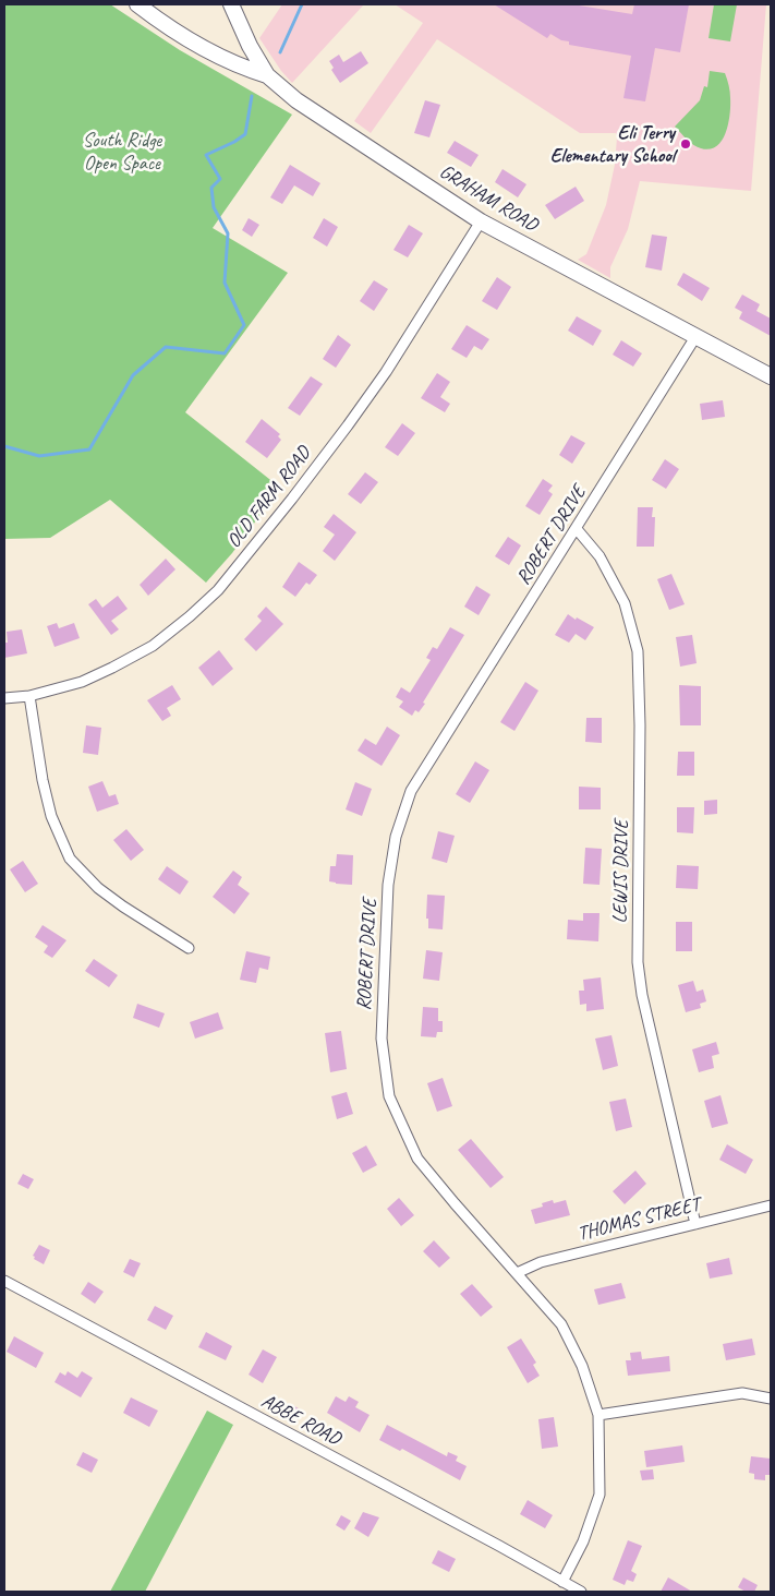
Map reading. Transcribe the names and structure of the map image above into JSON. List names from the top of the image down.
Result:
{
  "streets": {
    "street": [
      "GRAHAM ROAD",
      "OLD FARM ROAD",
      "ROBERT DRIVE",
      "LEWIS DRIVE",
      "THOMAS STREET",
      "ABBE ROAD"
    ]
  },
  "crossings": [
    ["GRAHAM ROAD", "OLD FARM ROAD"],
    ["GRAHAM ROAD", "ROBERT DRIVE"],
    ["ROBERT DRIVE", "LEWIS DRIVE"],
    ["ROBERT DRIVE", "THOMAS STREET"],
    ["ROBERT DRIVE", "ABBE ROAD"],
    ["LEWIS DRIVE", "THOMAS STREET"]
  ],
  "parks": ["South Ridge Open Space"],
  "places": ["Eli Terry Elementary School"]
}
